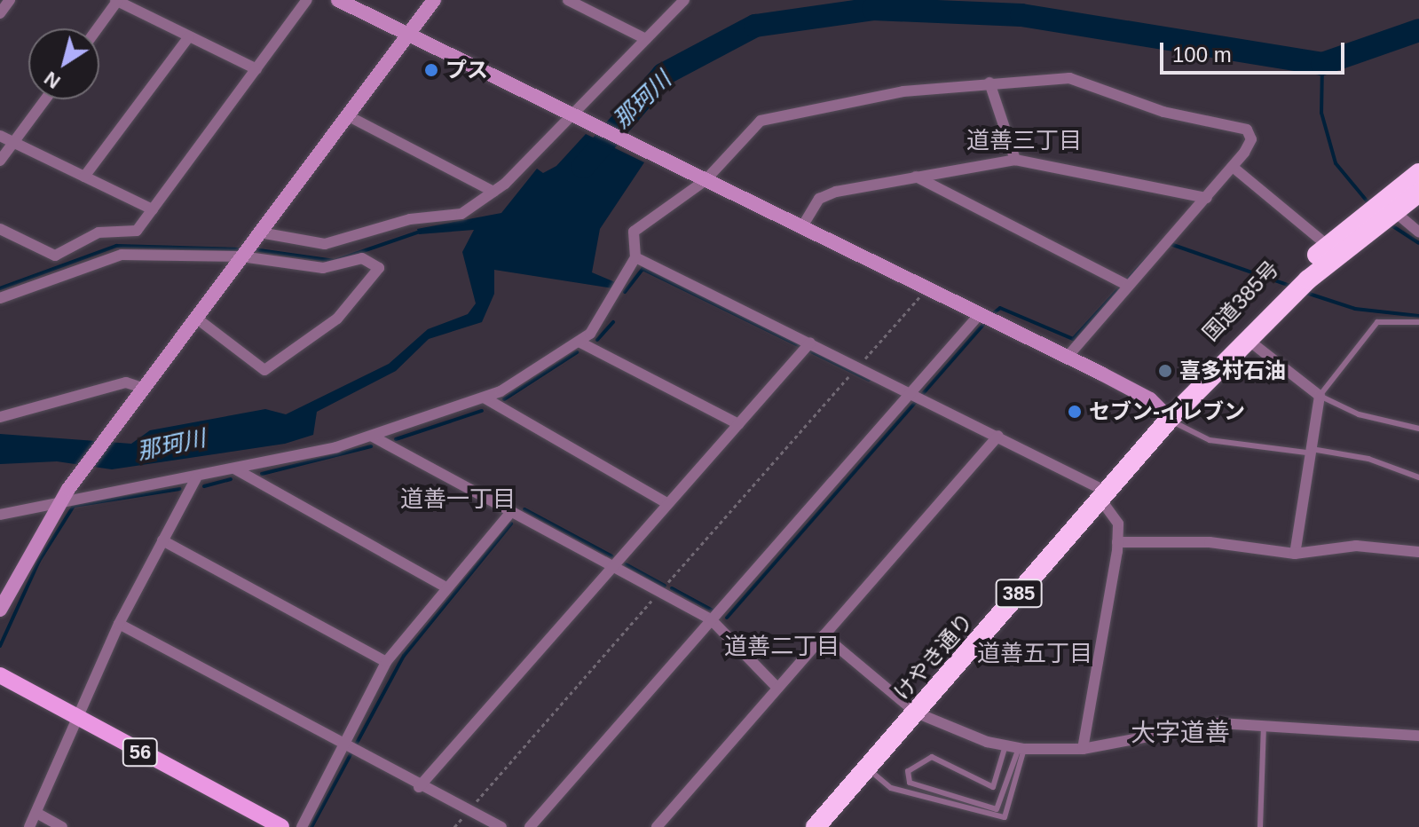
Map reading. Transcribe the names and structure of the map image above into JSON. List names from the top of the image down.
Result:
{
  "streets": {
    "highway": ["国道385号", "385", "けやき通り"],
    "main road": ["56"]
  },
  "crossings": [
    ["国道385号", "けやき通り"]
  ],
  "districts": [
    "道善三丁目",
    "道善一丁目",
    "道善二丁目",
    "道善五丁目",
    "大字道善"
  ],
  "water": ["那珂川"],
  "places": ["プス", "喜多村石油", "セブン-イレブン"],
  "scale_bar": "100 m",
  "north": "bottom left"
}
